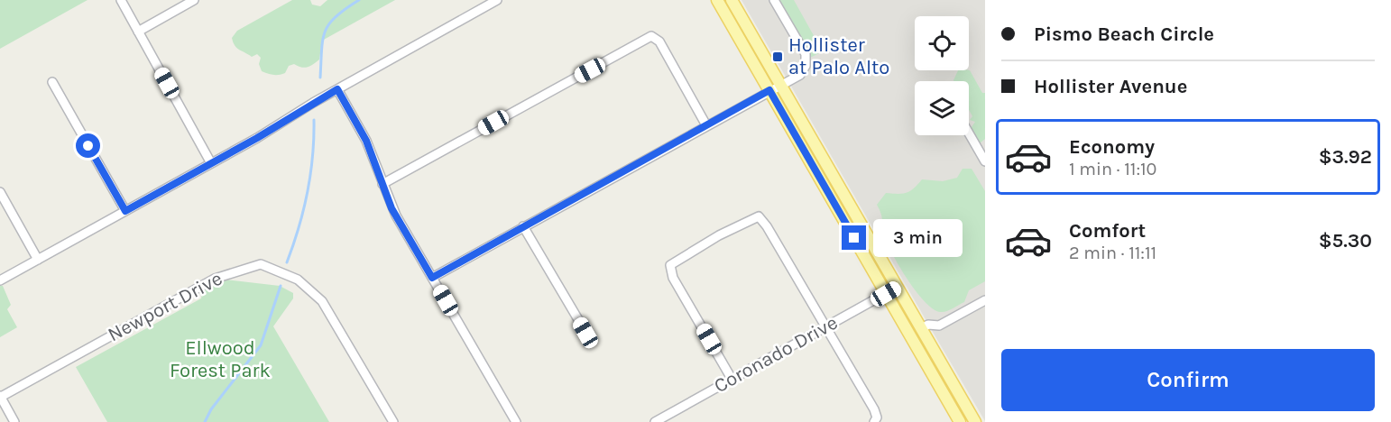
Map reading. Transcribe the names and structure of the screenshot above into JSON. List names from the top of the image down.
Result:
{
  "streets": {
    "street": ["Newport Drive", "Coronado Drive"]
  },
  "parks": ["Ellwood Forest Park"],
  "places": {
    "transit": ["Hollister at Palo Alto"]
  },
  "page": {
    "banner": ["Pismo Beach Circle", "Hollister Avenue"],
    "list": [
      {
        "name": "Economy",
        "note": "1 min · 11:10",
        "value": "$3.92"
      },
      {
        "name": "Comfort",
        "note": "2 min · 11:11",
        "value": "$5.30"
      }
    ],
    "bubble": "3 min",
    "buttons": "Confirm"
  }
}
